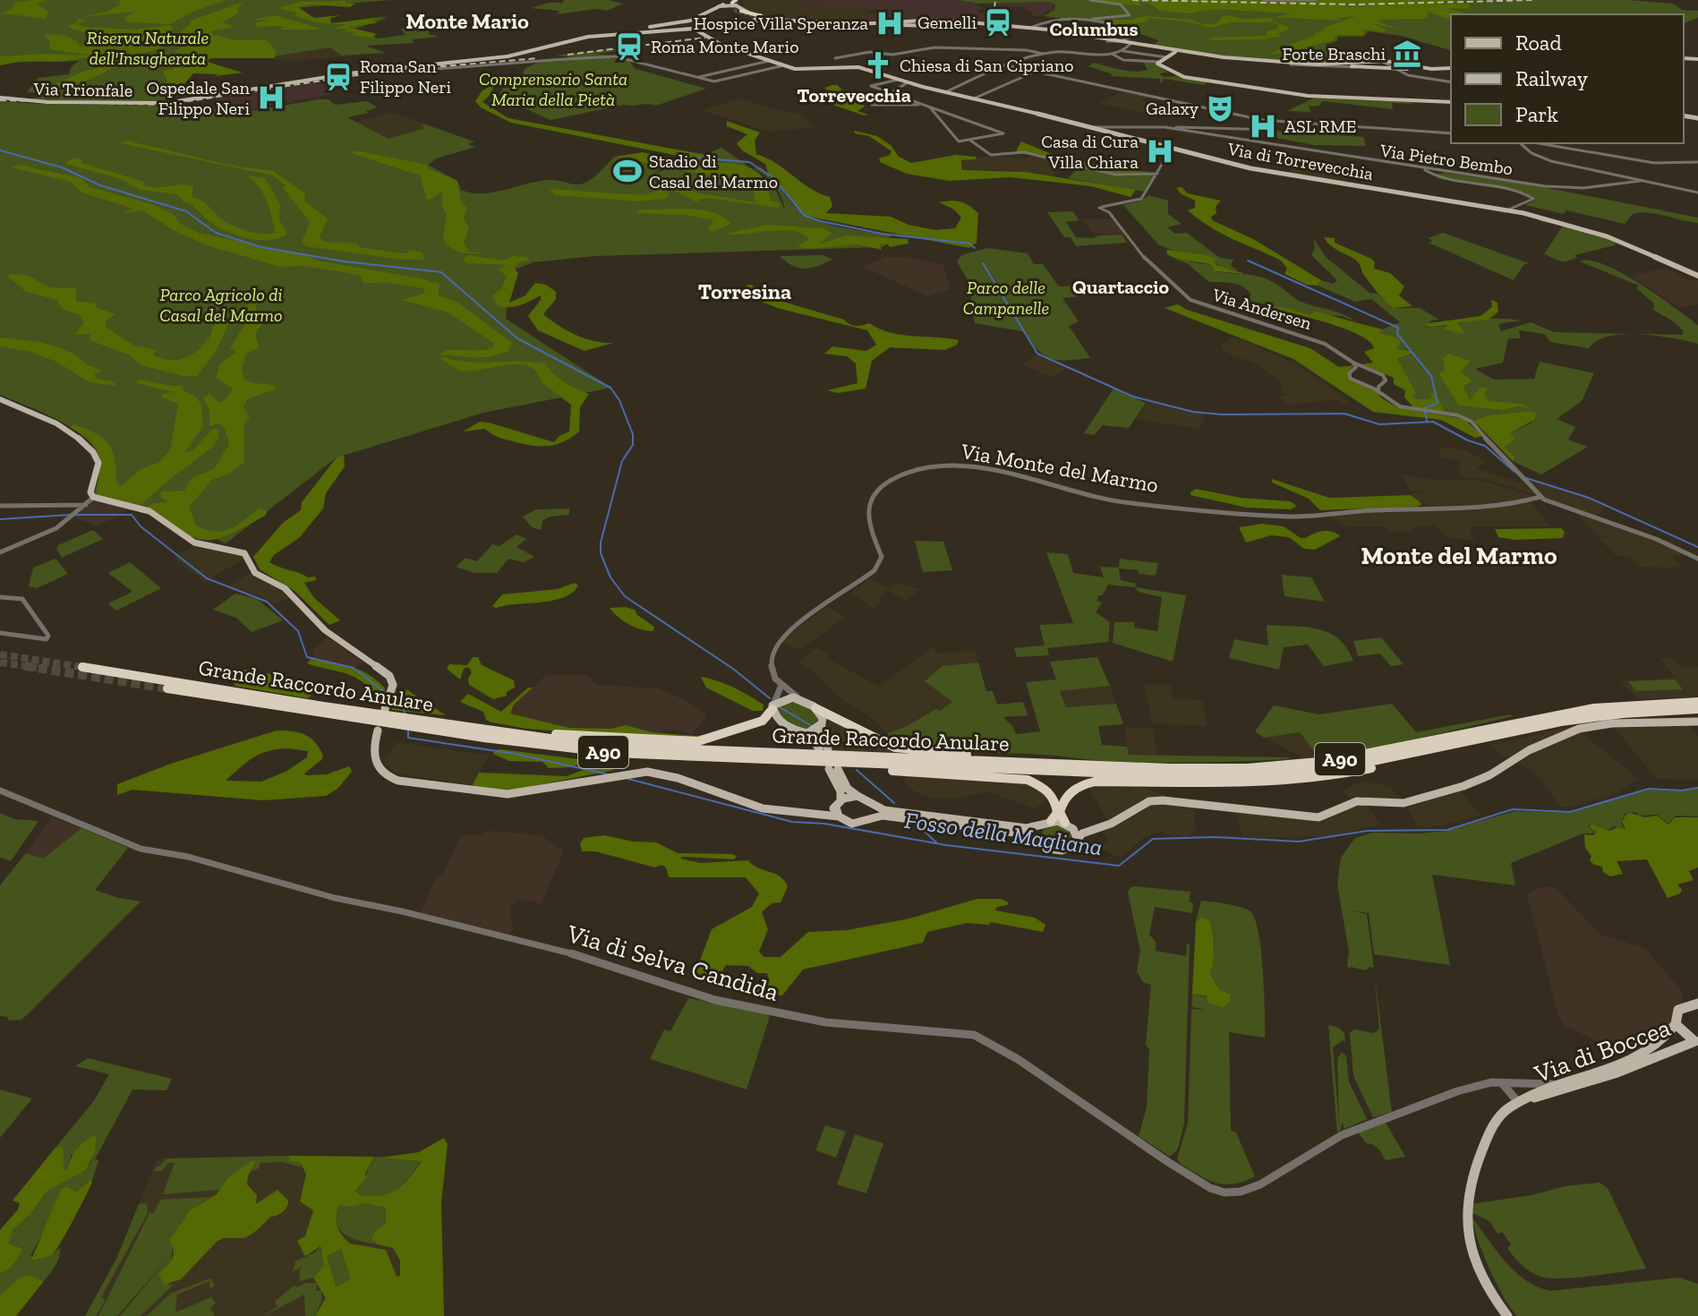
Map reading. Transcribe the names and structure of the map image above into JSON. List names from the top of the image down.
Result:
{
  "streets": {
    "highway": ["Grande Raccordo Anulare", "A90"],
    "main road": ["Via Trionfale", "Via di Torrevecchia", "Via di Boccea"],
    "street": [
      "Via Pietro Bembo",
      "Via Andersen",
      "Via Monte del Marmo",
      "Via di Selva Candida"
    ]
  },
  "crossings": [
    ["Grande Raccordo Anulare", "A90"],
    ["Via di Selva Candida", "Via di Boccea"]
  ],
  "districts": [
    "Monte Mario",
    "Columbus",
    "Torrevecchia",
    "Quartaccio",
    "Torresina",
    "Monte del Marmo"
  ],
  "water": ["Fosso della Magliana"],
  "parks": [
    "Riserva Naturale dell'Insugherata",
    "Comprensorio Santa Maria della Pietà",
    "Parco delle Campanelle",
    "Parco Agricolo di Casal del Marmo"
  ],
  "places": {
    "station": ["Gemelli", "Roma Monte Mario", "Roma San Filippo Neri"],
    "hospital": [
      "Hospice Villa Speranza",
      "Ospedale San Filippo Neri",
      "ASL RME",
      "Casa di Cura Villa Chiara"
    ],
    "museum": ["Forte Braschi"],
    "church": ["Chiesa di San Cipriano"],
    "theatre": ["Galaxy"],
    "sports": ["Stadio di Casal del Marmo"]
  },
  "legend": ["Road", "Railway", "Park"]
}
